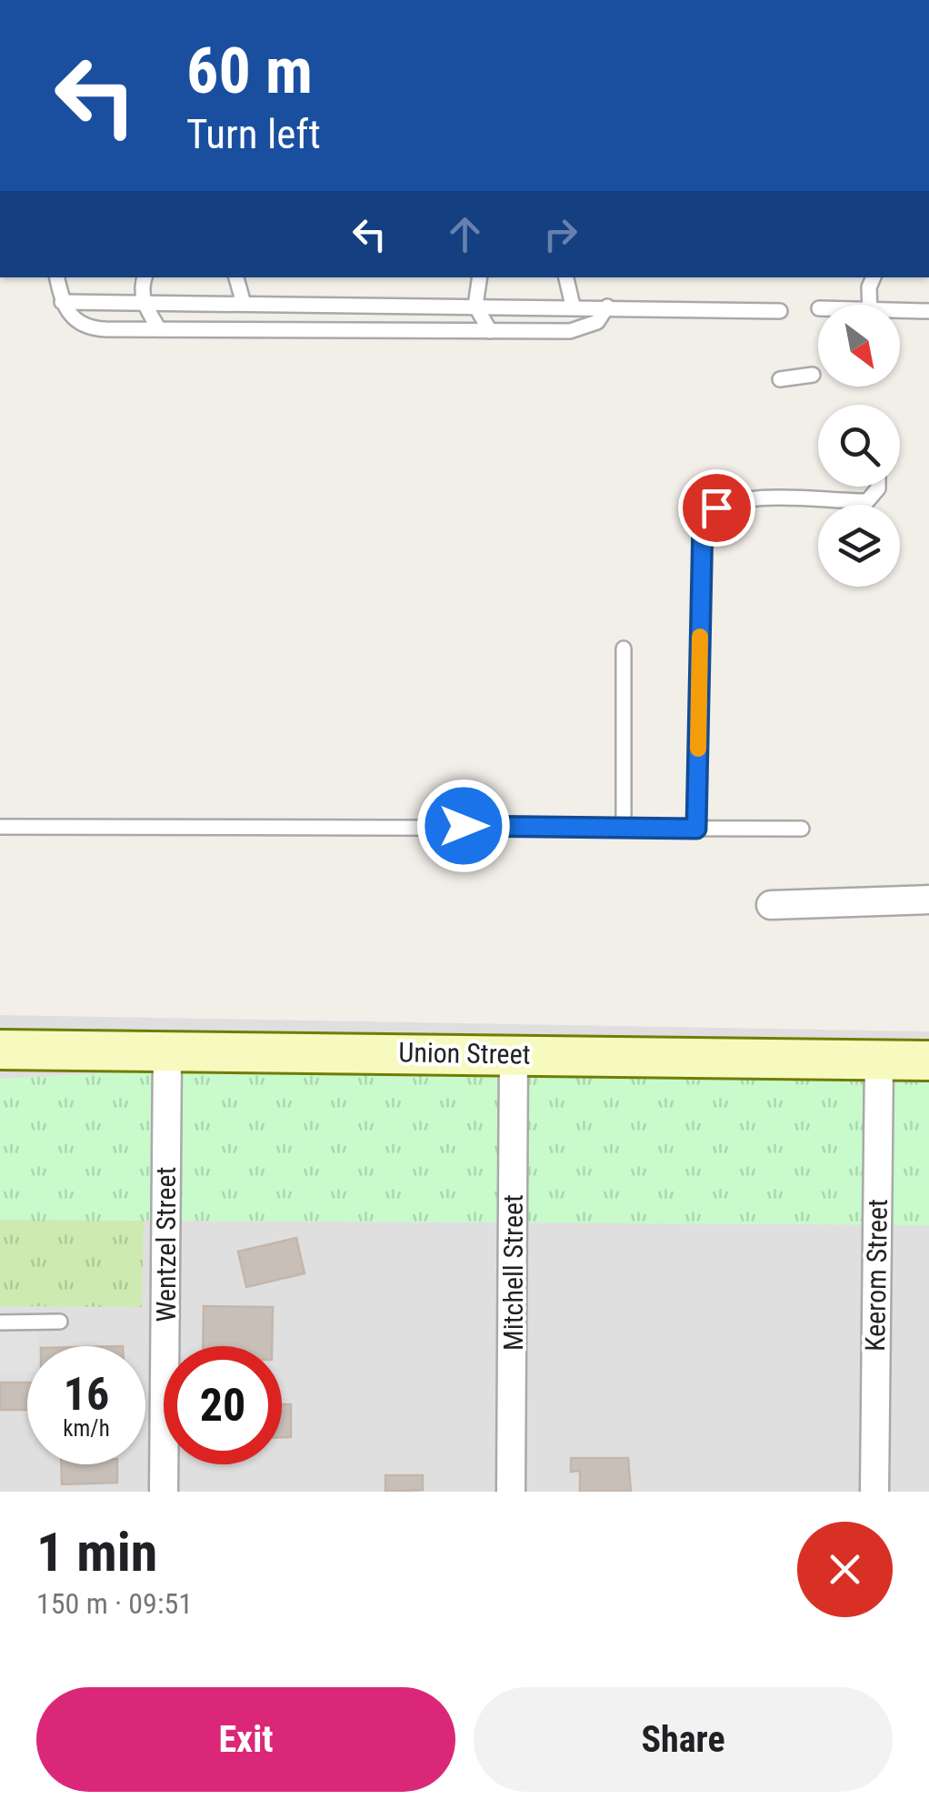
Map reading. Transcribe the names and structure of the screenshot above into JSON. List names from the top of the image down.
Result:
{
  "streets": {
    "street": [
      "Union Street",
      "Wentzel Street",
      "Mitchell Street",
      "Keerom Street"
    ]
  },
  "crossings": [
    ["Union Street", "Wentzel Street"],
    ["Union Street", "Mitchell Street"],
    ["Union Street", "Keerom Street"]
  ],
  "north": "bottom right",
  "page": {
    "turn": ["60 m", "Turn left"],
    "speed": "16 km/h",
    "limit": "20",
    "heading": ["1 min", "150 m · 09:51"],
    "buttons": ["Exit", "Share"]
  }
}
